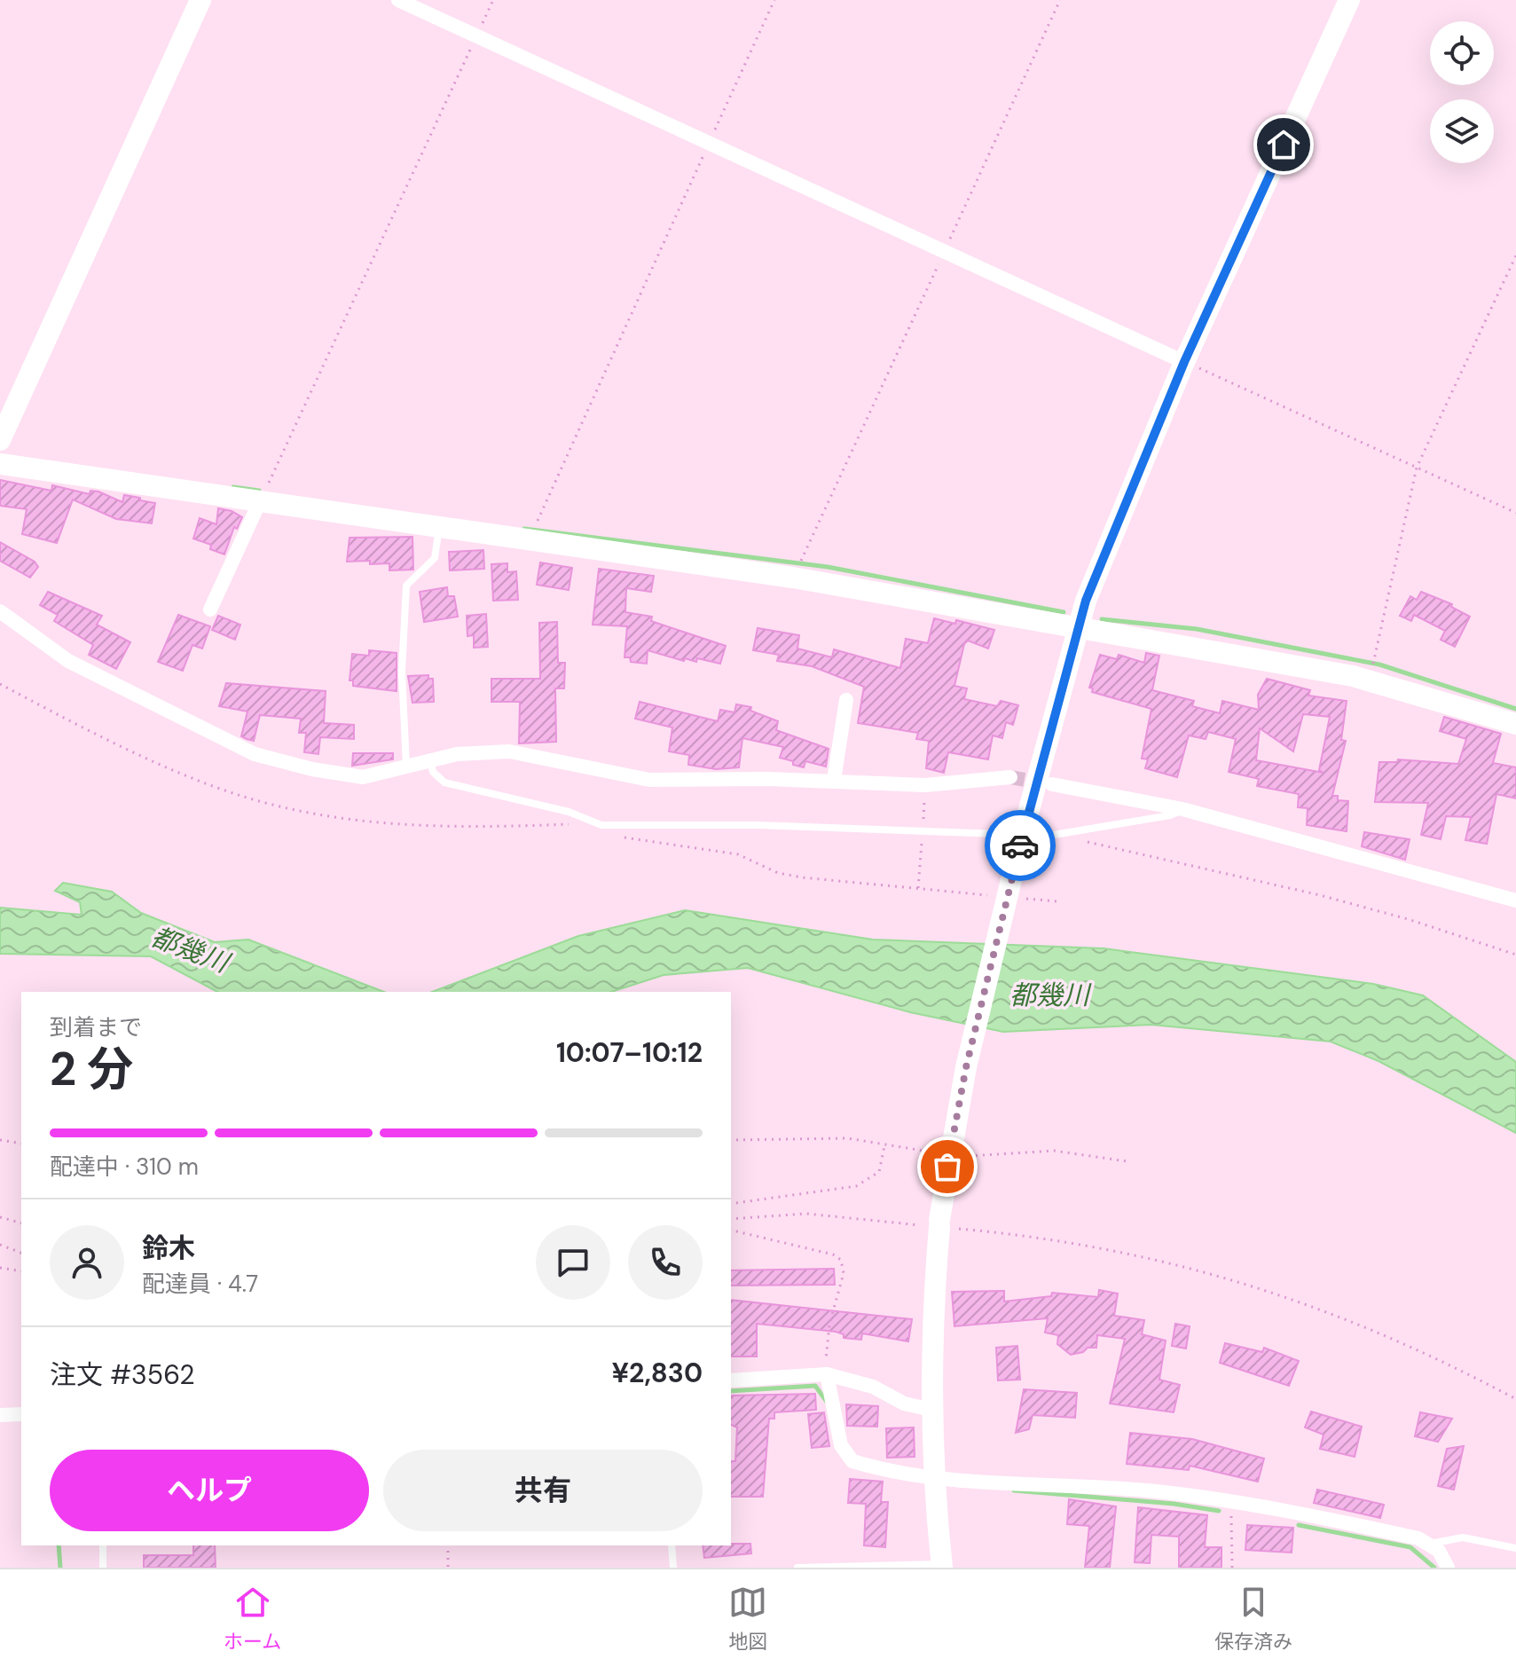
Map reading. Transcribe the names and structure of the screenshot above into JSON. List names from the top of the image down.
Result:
{
  "water": ["都幾川"],
  "page": {
    "heading": ["2 分", "到着まで", "10:07–10:12"],
    "panel": [
      "鈴木",
      "配達員 · 4.7",
      "注文 #3562",
      "¥2,830"
    ],
    "bar": "配達中 · 310 m",
    "buttons": ["ヘルプ", "共有"],
    "tabs": ["ホーム", "地図", "保存済み"]
  }
}
